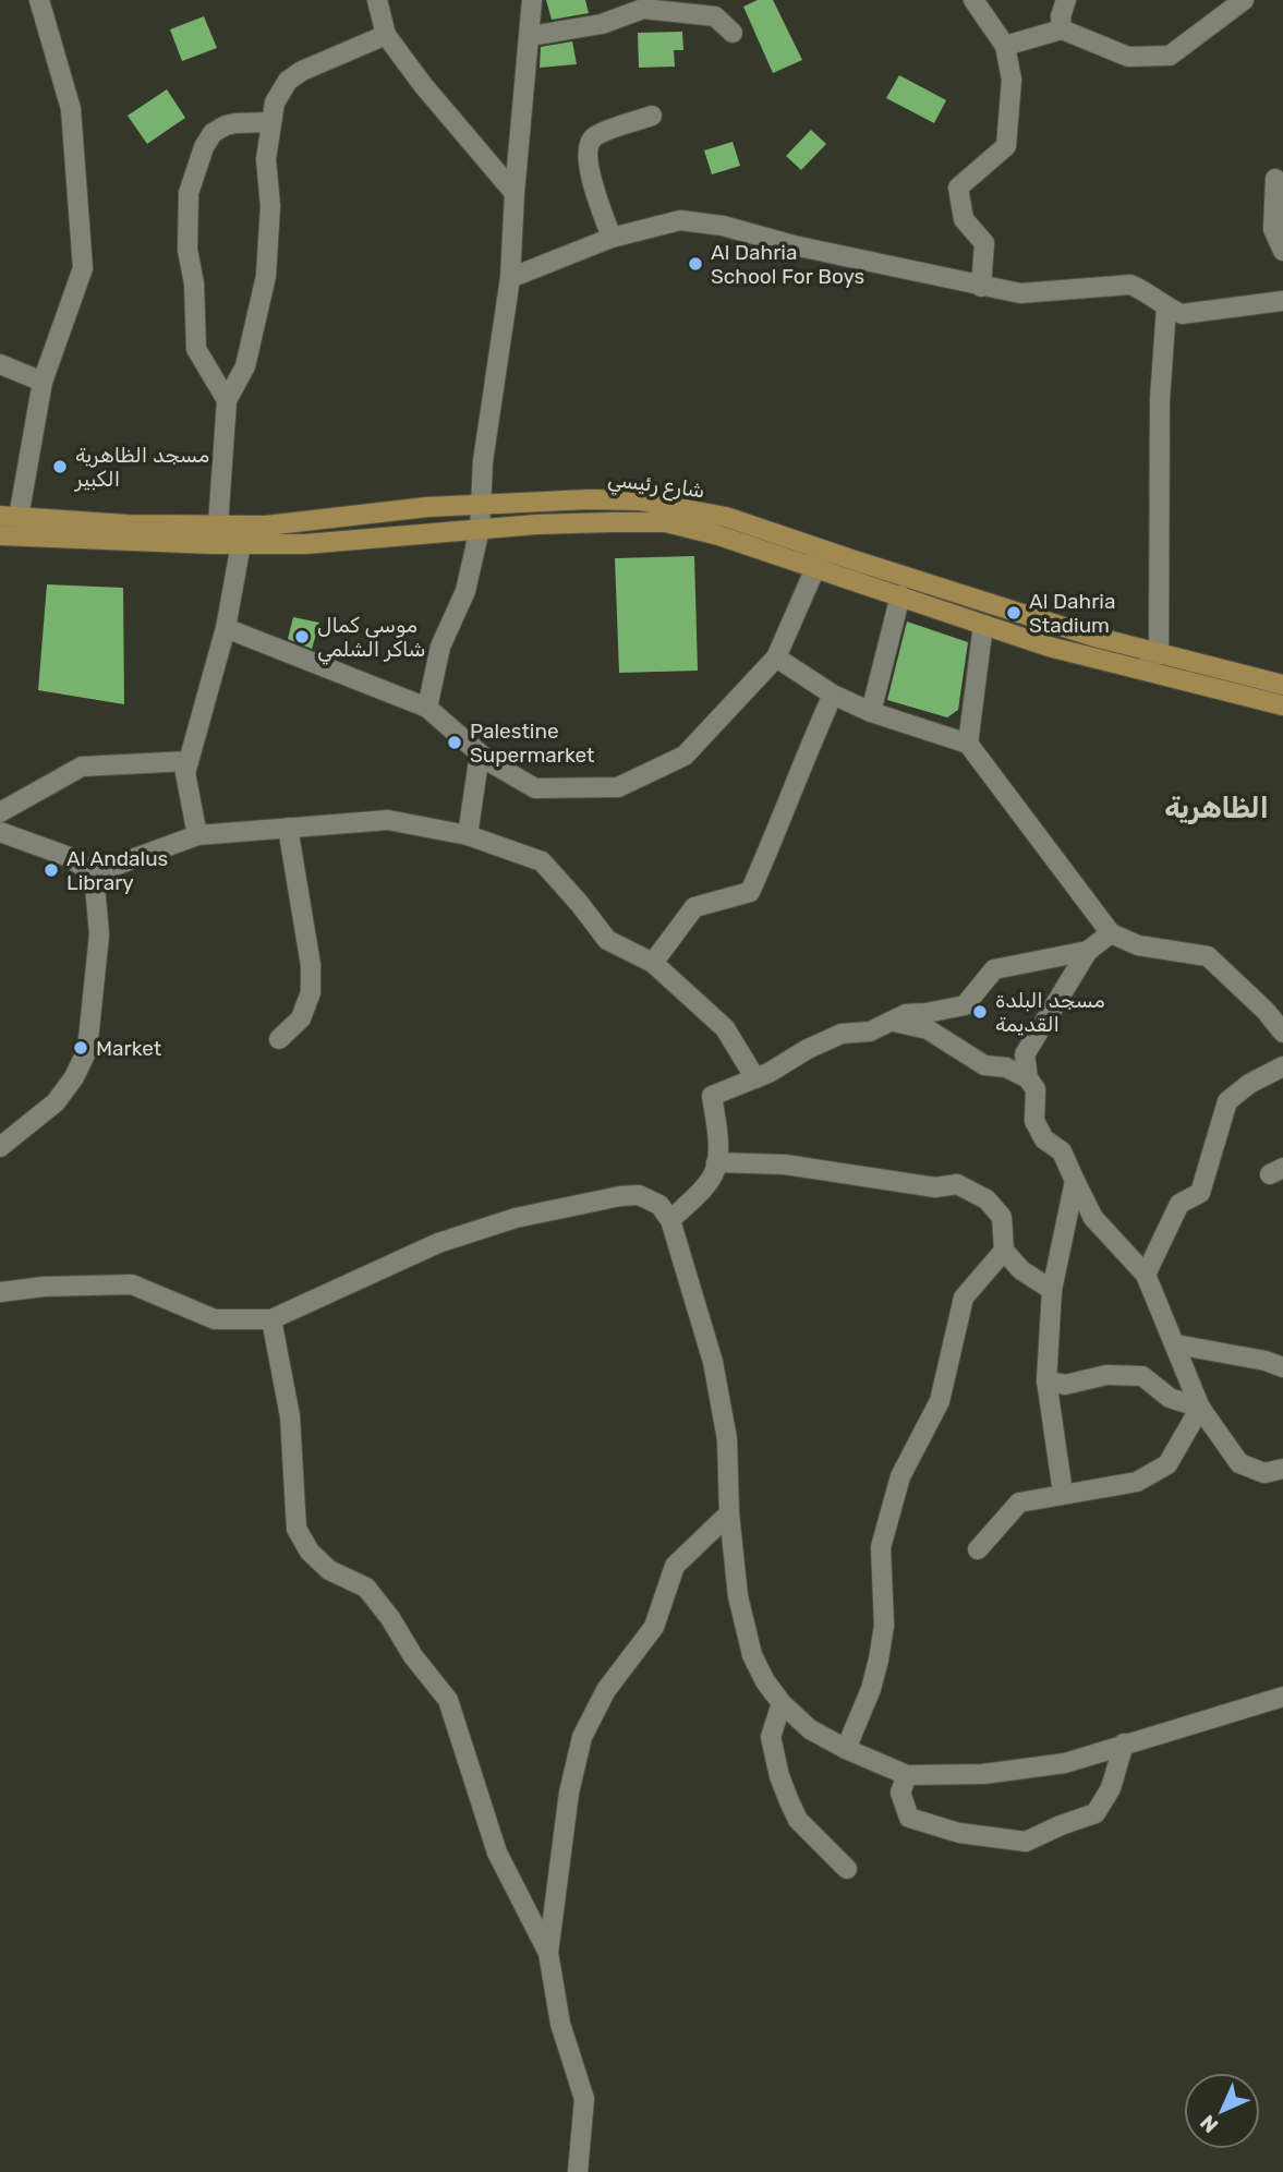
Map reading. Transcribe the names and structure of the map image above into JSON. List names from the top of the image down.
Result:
{
  "streets": {
    "main road": ["شارع رئيسي"]
  },
  "districts": ["الظاهرية"],
  "places": [
    "Al Dahria School For Boys",
    "مسجد الظاهرية الكبير",
    "Al Dahria Stadium",
    "موسى كمال شاكر الشلمي",
    "Palestine Supermarket",
    "Al Andalus Library",
    "مسجد البلدة القديمة",
    "Market"
  ],
  "north": "bottom left"
}
